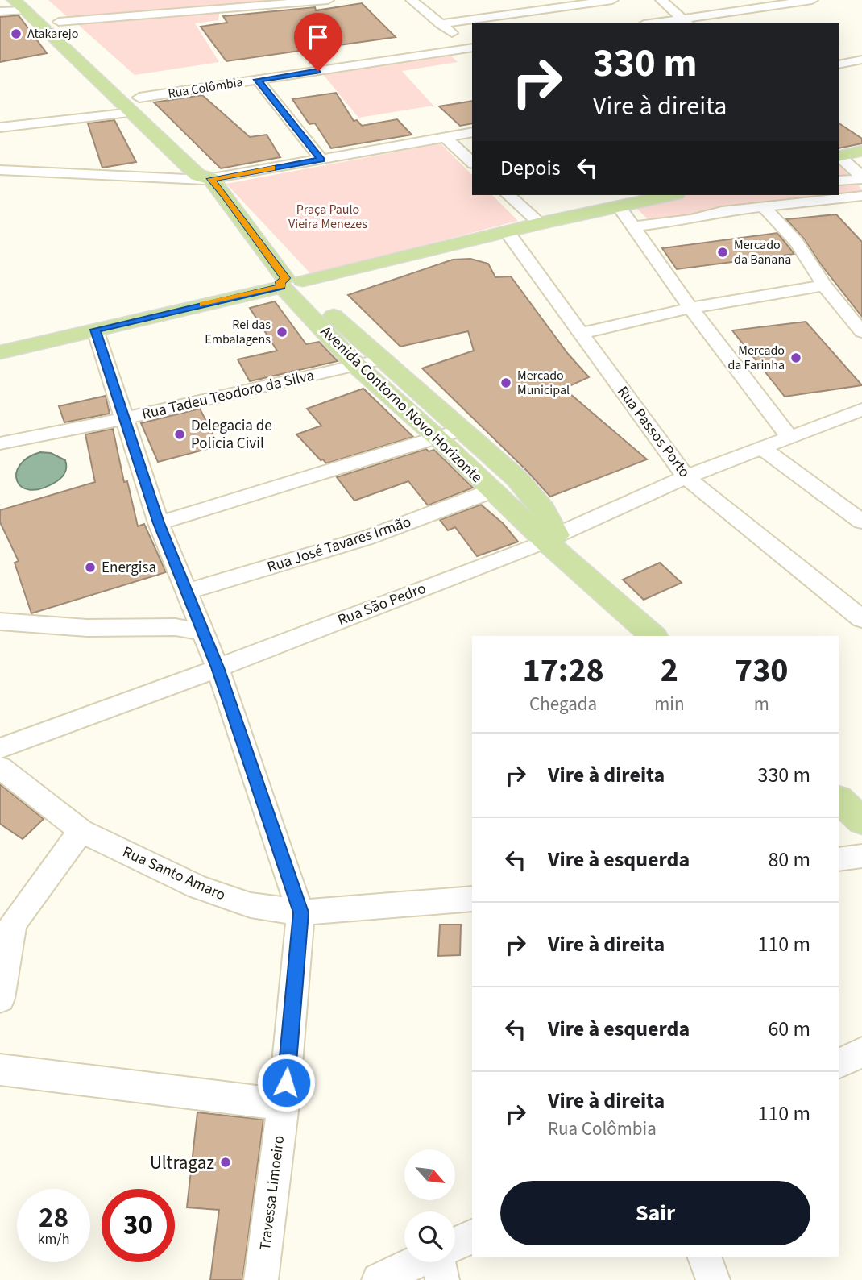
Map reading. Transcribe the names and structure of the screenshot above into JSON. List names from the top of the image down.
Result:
{
  "streets": {
    "main road": ["Avenida Contorno Novo Horizonte"],
    "street": [
      "Rua Colômbia",
      "Rua Tadeu Teodoro da Silva",
      "Rua Passos Porto",
      "Rua José Tavares Irmão",
      "Rua São Pedro",
      "Rua Santo Amaro",
      "Travessa Limoeiro"
    ]
  },
  "crossings": [
    ["Rua Tadeu Teodoro da Silva", "Avenida Contorno Novo Horizonte"],
    ["Rua Tadeu Teodoro da Silva", "Travessa Limoeiro"],
    ["Avenida Contorno Novo Horizonte", "Rua José Tavares Irmão"],
    ["Rua Passos Porto", "Rua São Pedro"],
    ["Rua José Tavares Irmão", "Travessa Limoeiro"],
    ["Rua São Pedro", "Travessa Limoeiro"],
    ["Rua Santo Amaro", "Travessa Limoeiro"]
  ],
  "parks": ["Praça Paulo Vieira Menezes"],
  "places": [
    "Atakarejo",
    "Mercado da Banana",
    "Rei das Embalagens",
    "Mercado da Farinha",
    "Mercado Municipal",
    "Delegacia de Policia Civil",
    "Energisa",
    "Ultragaz"
  ],
  "north": "bottom right",
  "page": {
    "turn": ["330 m", "Vire à direita"],
    "then": "Depois",
    "eta": [
      "17:28",
      "Chegada",
      "2",
      "min",
      "730",
      "m"
    ],
    "list": [
      {
        "name": "Vire à direita",
        "value": "330 m"
      },
      {
        "name": "Vire à esquerda",
        "value": "80 m"
      },
      {
        "name": "Vire à direita",
        "value": "110 m"
      },
      {
        "name": "Vire à esquerda",
        "value": "60 m"
      },
      {
        "name": "Vire à direita",
        "note": "Rua Colômbia",
        "value": "110 m"
      }
    ],
    "buttons": "Sair",
    "speed": "28 km/h",
    "limit": "30"
  }
}
